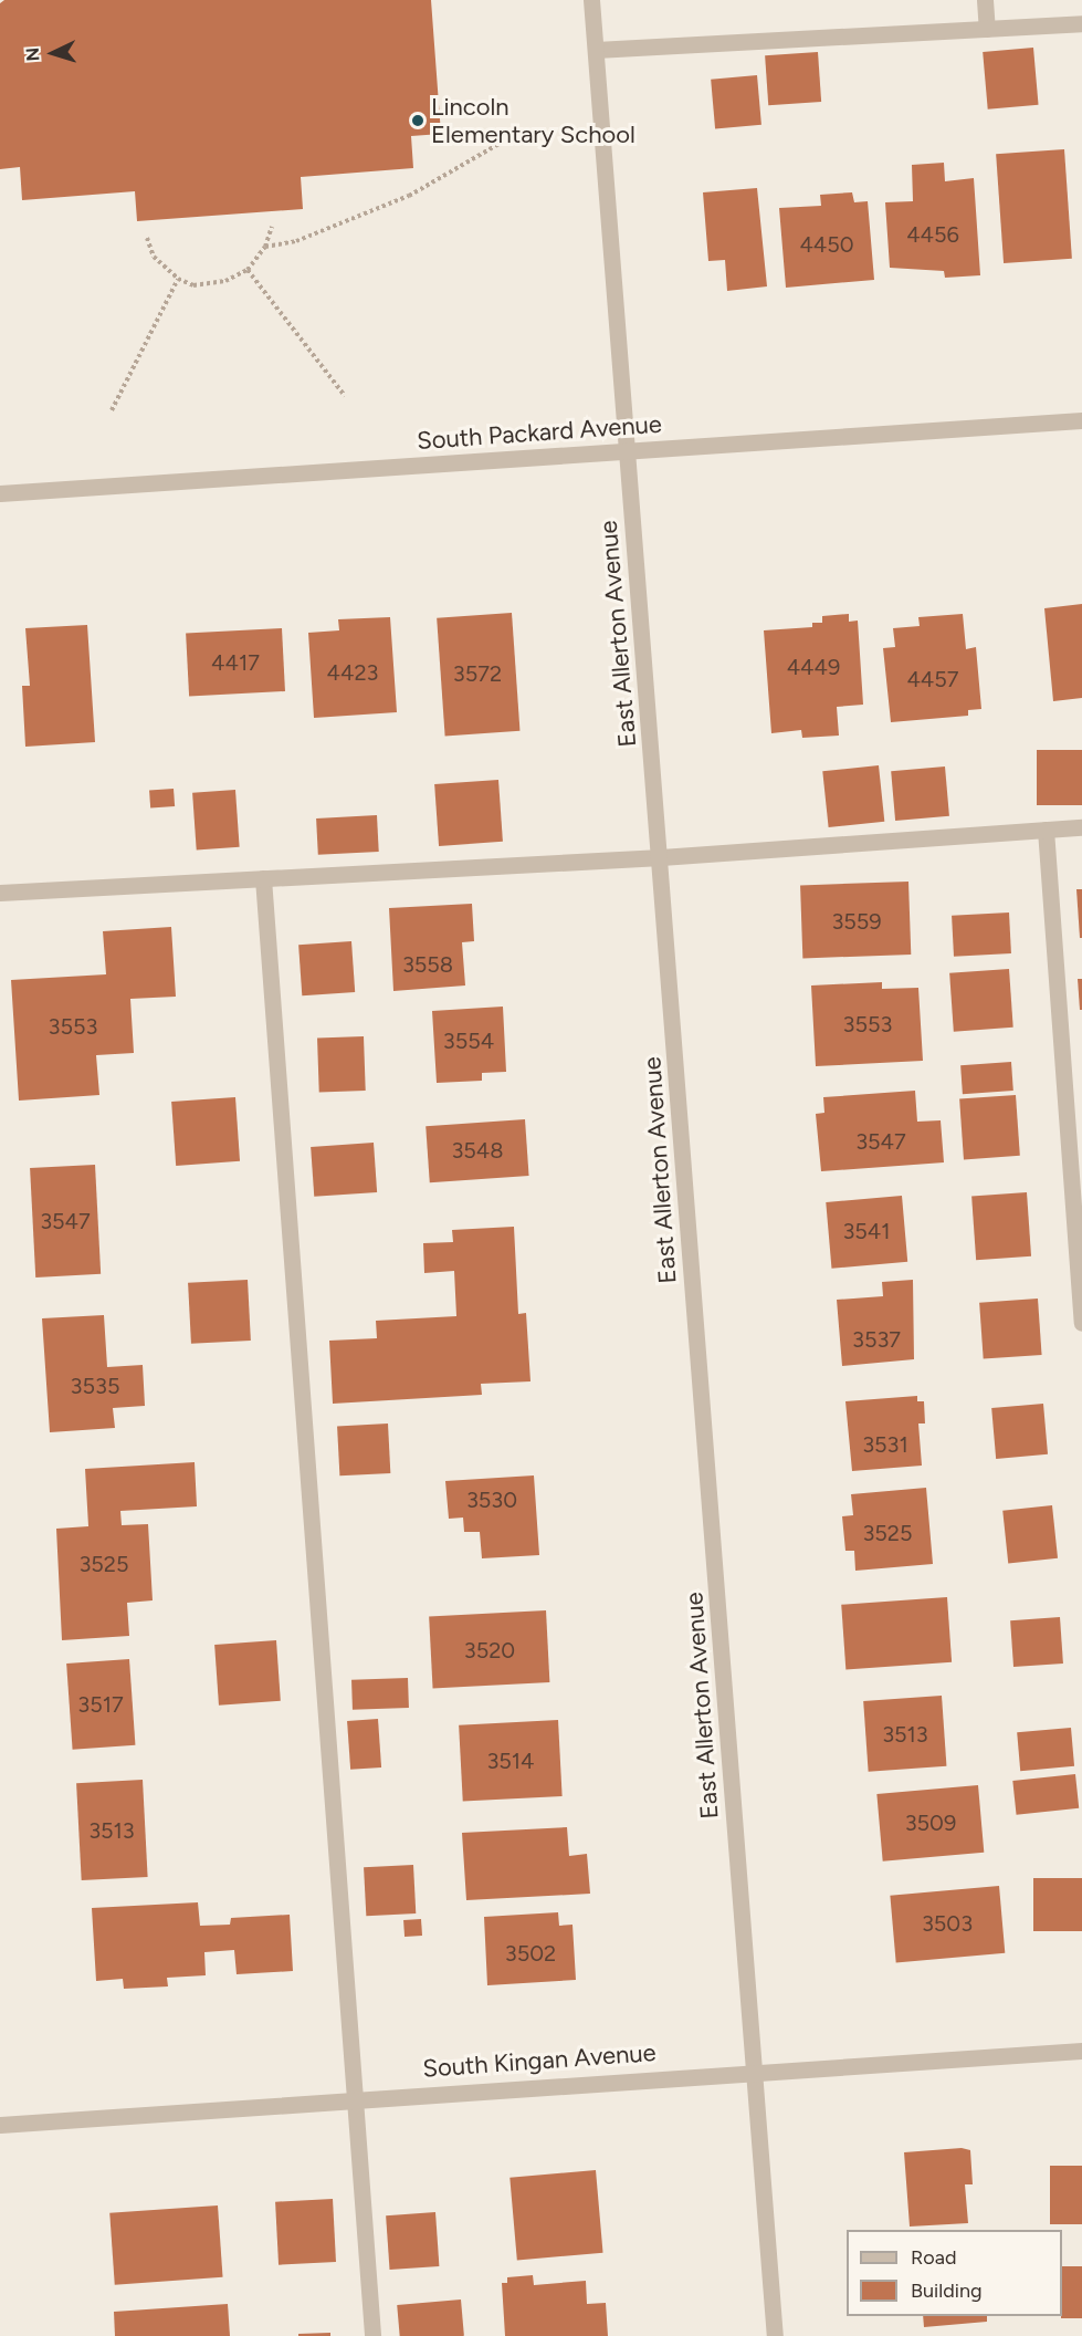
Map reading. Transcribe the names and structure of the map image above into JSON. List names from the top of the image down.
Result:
{
  "streets": {
    "street": ["South Packard Avenue", "East Allerton Avenue", "South Kingan Avenue"]
  },
  "crossings": [
    ["South Packard Avenue", "East Allerton Avenue"],
    ["East Allerton Avenue", "South Kingan Avenue"]
  ],
  "places": ["Lincoln Elementary School"],
  "house_numbers": [
    "4456",
    "4450",
    "4417",
    "4449",
    "4423",
    "3572",
    "4457",
    "3559",
    "3558",
    "3553",
    "3553",
    "3554",
    "3547",
    "3548",
    "3547",
    "3541",
    "3537",
    "3535",
    "3531",
    "3530",
    "3525",
    "3525",
    "3520",
    "3517",
    "3513",
    "3514",
    "3509",
    "3513",
    "3503",
    "3502"
  ],
  "legend": ["Road", "Building"],
  "north": "left"
}
